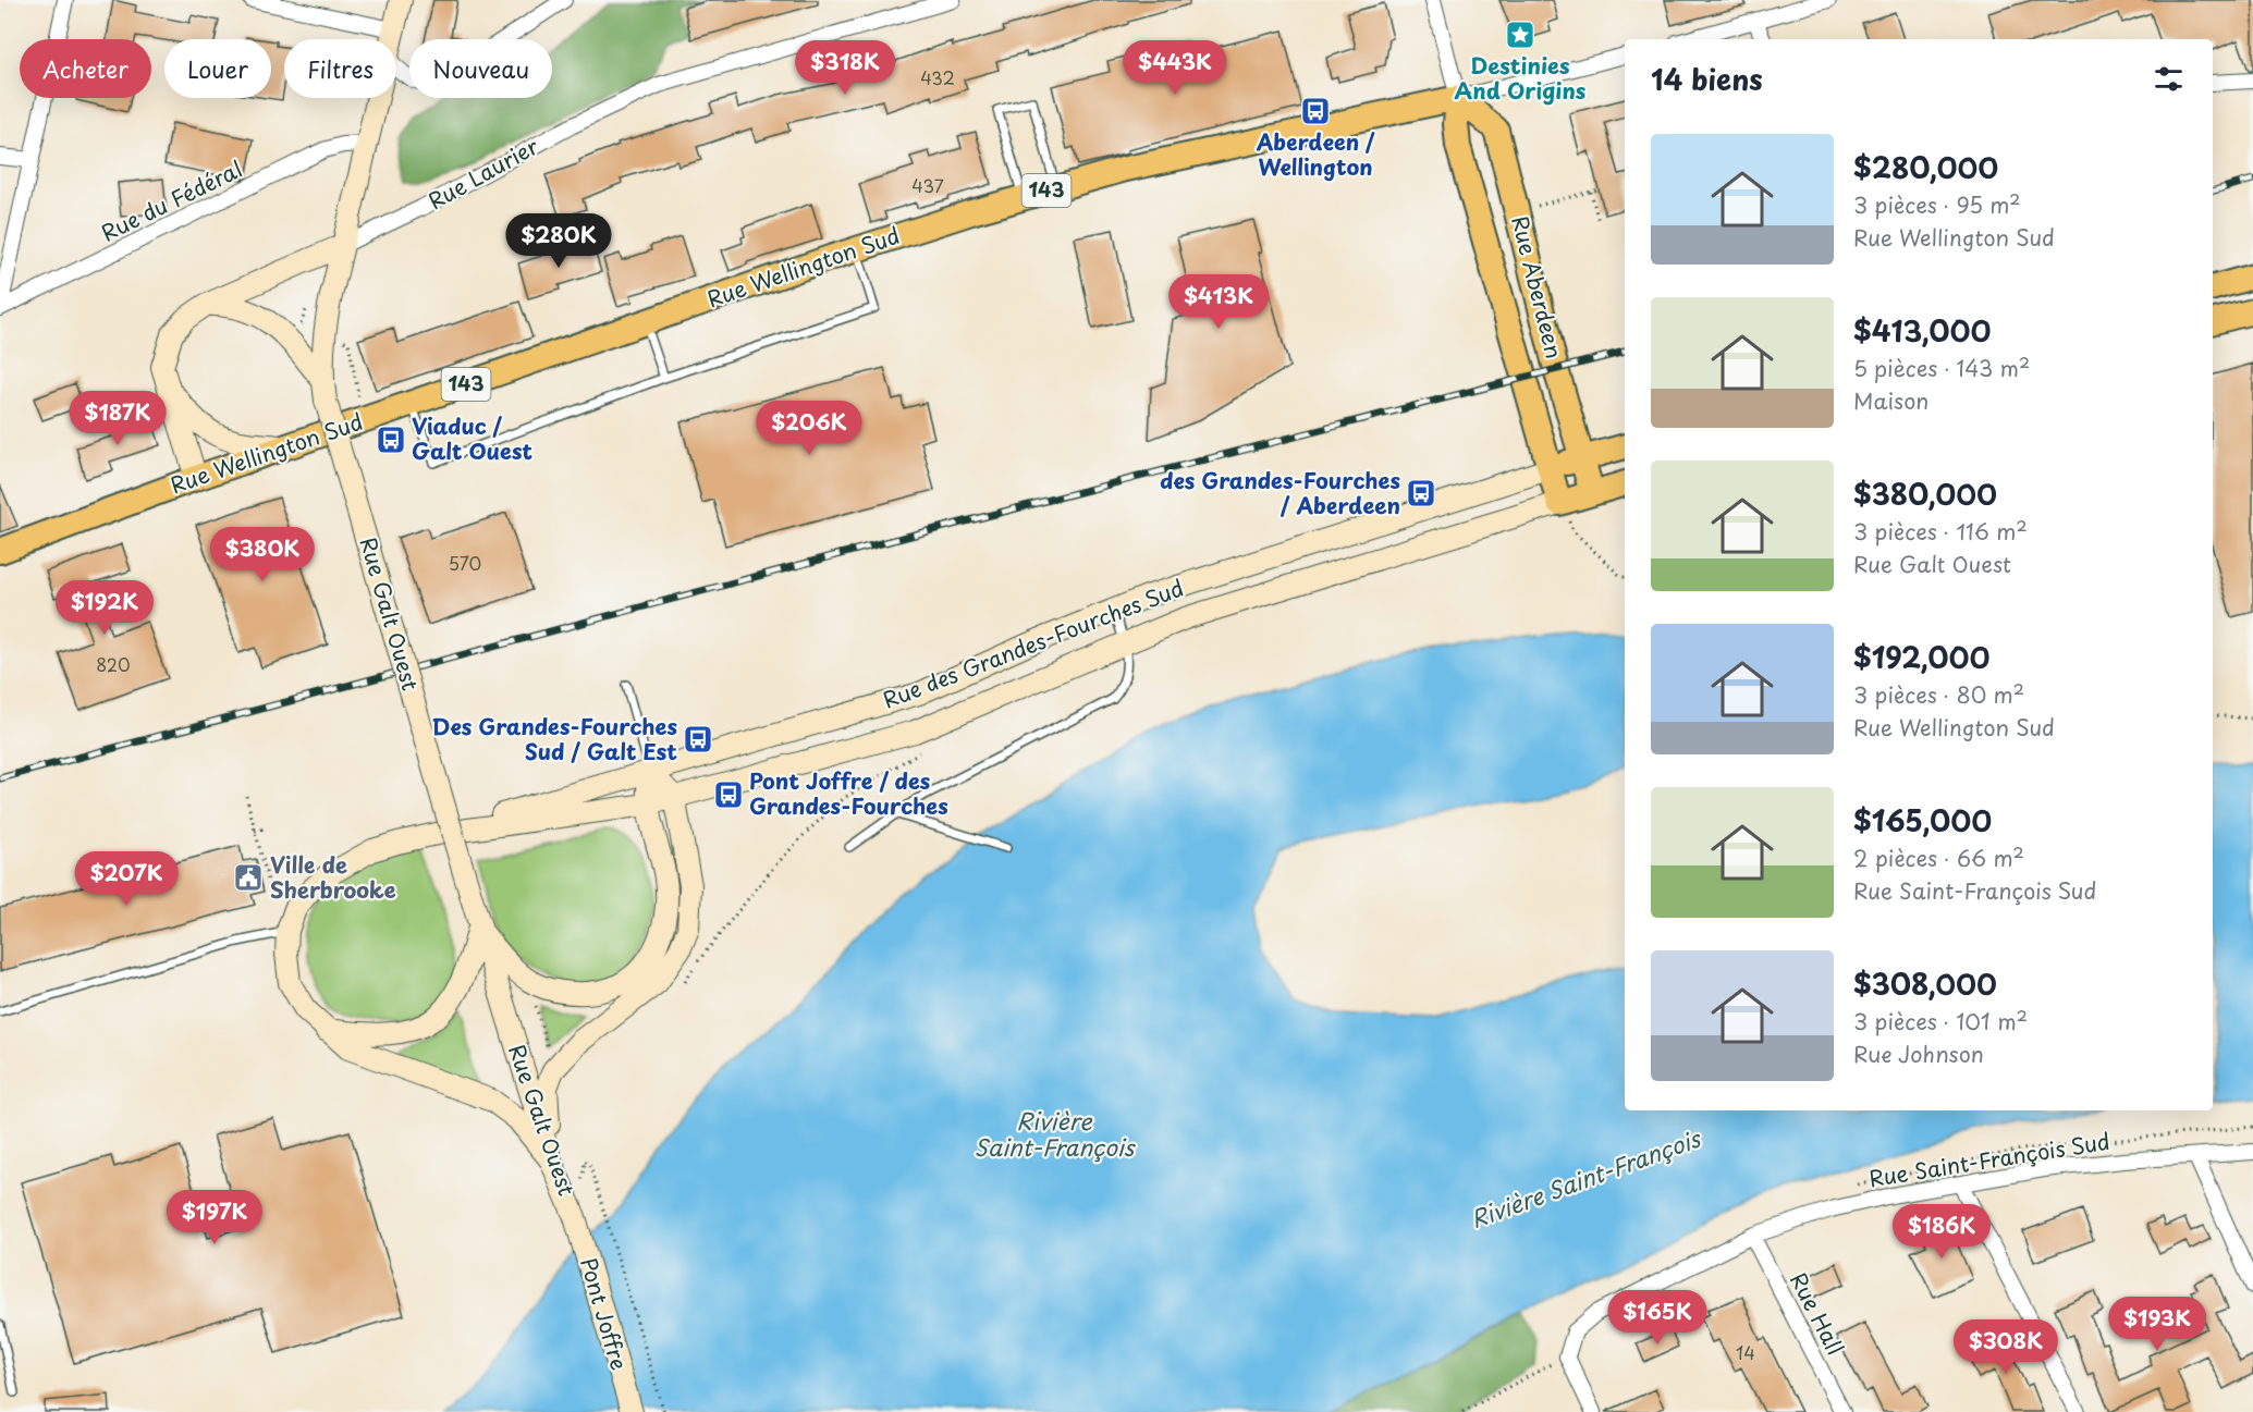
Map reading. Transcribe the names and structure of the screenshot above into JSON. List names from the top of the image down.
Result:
{
  "streets": {
    "main road": [
      "Rue Laurier",
      "143",
      "Rue Wellington Sud",
      "Rue Aberdeen",
      "Rue Galt Ouest",
      "Rue des Grandes-Fourches Sud",
      "Pont Joffre"
    ],
    "street": ["Rue du Fédéral", "Rue Saint-François Sud", "Rue Hall"]
  },
  "crossings": [
    ["Rue Laurier", "Rue Wellington Sud"],
    ["Rue Laurier", "Rue Galt Ouest"],
    ["Rue du Fédéral", "Rue Galt Ouest"],
    ["Rue Wellington Sud", "Rue Aberdeen"],
    ["Rue Aberdeen", "Rue des Grandes-Fourches Sud"],
    ["Rue Galt Ouest", "Rue des Grandes-Fourches Sud"],
    ["Rue Galt Ouest", "Pont Joffre"],
    ["Rue Saint-François Sud", "Rue Hall"]
  ],
  "water": ["Rivière Saint-François"],
  "places": {
    "place": ["Destinies And Origins"],
    "bus stop": [
      "Aberdeen / Wellington",
      "Viaduc / Galt Ouest",
      "des Grandes-Fourches / Aberdeen",
      "Des Grandes-Fourches Sud / Galt Est",
      "Pont Joffre / des Grandes-Fourches"
    ],
    "public building": ["Ville de Sherbrooke"]
  },
  "house_numbers": [
    "432",
    "437",
    "570",
    "820",
    "14"
  ],
  "page": {
    "chip": [
      "Acheter",
      "Louer",
      "Filtres",
      "Nouveau"
    ],
    "heading": "14 biens",
    "price": [
      "$318K",
      "$443K",
      "$280K",
      "$413K",
      "$187K",
      "$206K",
      "$380K",
      "$192K",
      "$207K",
      "$197K",
      "$186K",
      "$165K",
      "$193K",
      "$308K"
    ],
    "list": [
      {
        "name": "$280,000",
        "note": "3 pièces · 95 m² · Rue Wellington Sud"
      },
      {
        "name": "$413,000",
        "note": "5 pièces · 143 m² · Maison"
      },
      {
        "name": "$380,000",
        "note": "3 pièces · 116 m² · Rue Galt Ouest"
      },
      {
        "name": "$192,000",
        "note": "3 pièces · 80 m² · Rue Wellington Sud"
      },
      {
        "name": "$165,000",
        "note": "2 pièces · 66 m² · Rue Saint-François Sud"
      },
      {
        "name": "$308,000",
        "note": "3 pièces · 101 m² · Rue Johnson"
      }
    ]
  }
}
